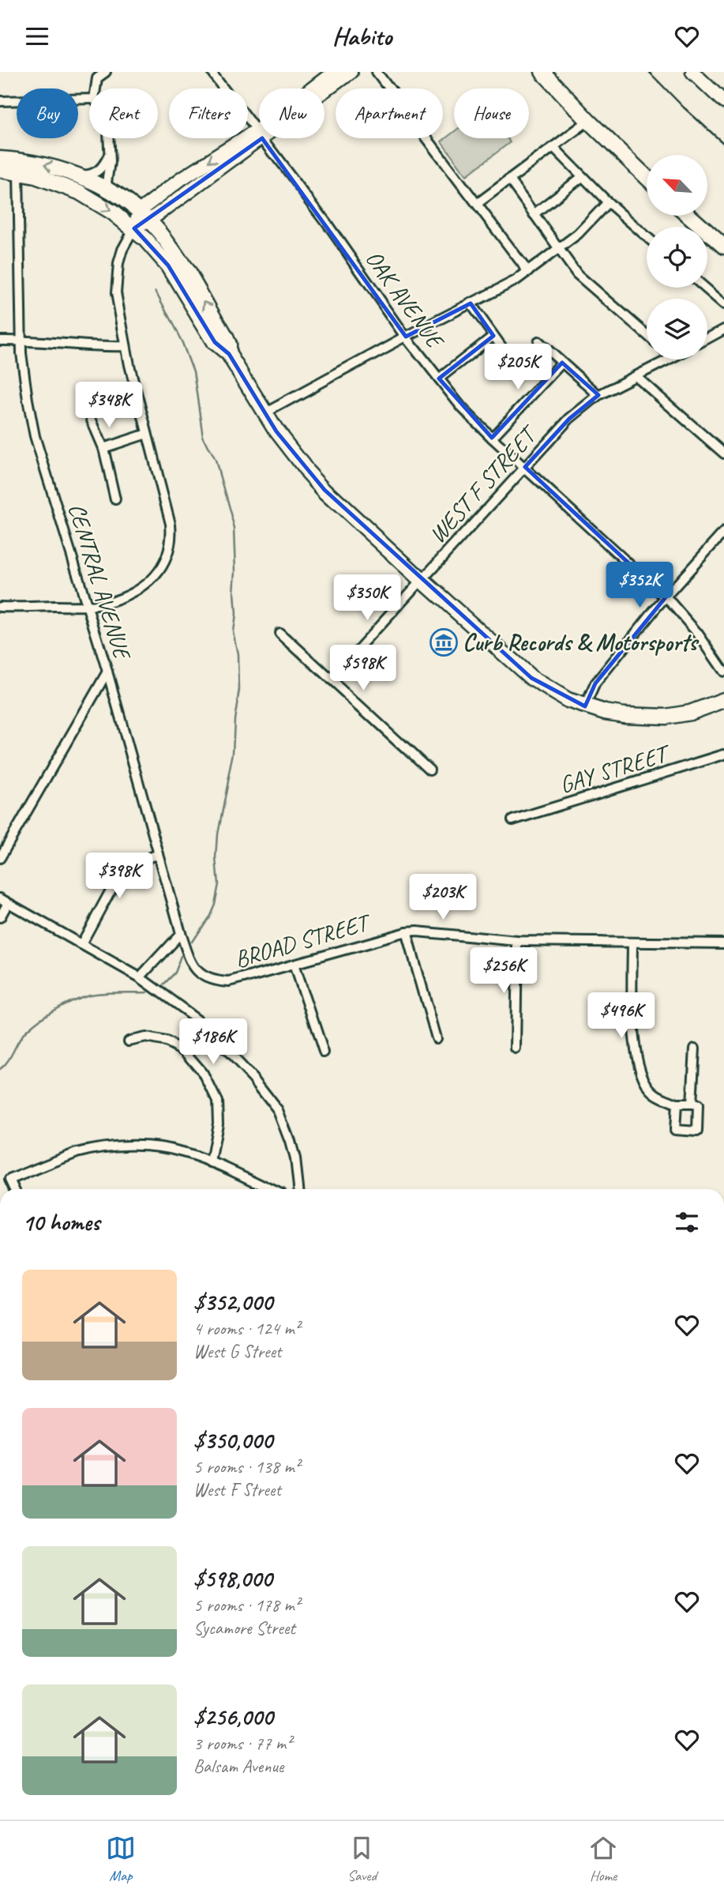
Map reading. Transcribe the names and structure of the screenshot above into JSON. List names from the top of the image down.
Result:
{
  "streets": {
    "street": [
      "OAK AVENUE",
      "WEST F STREET",
      "CENTRAL AVENUE",
      "GAY STREET",
      "BROAD STREET"
    ]
  },
  "crossings": [
    ["OAK AVENUE", "WEST F STREET"],
    ["CENTRAL AVENUE", "BROAD STREET"]
  ],
  "places": {
    "museum": ["Curb Records & Motorsports"]
  },
  "north": "top left",
  "page": {
    "header": "Habito",
    "chip": [
      "Buy",
      "Rent",
      "Filters",
      "New",
      "Apartment",
      "House"
    ],
    "price": [
      "$205K",
      "$348K",
      "$352K",
      "$350K",
      "$598K",
      "$398K",
      "$203K",
      "$256K",
      "$496K",
      "$186K"
    ],
    "heading": "10 homes",
    "list": [
      {
        "name": "$352,000",
        "note": "4 rooms · 124 m² · West G Street"
      },
      {
        "name": "$350,000",
        "note": "5 rooms · 138 m² · West F Street"
      },
      {
        "name": "$598,000",
        "note": "5 rooms · 178 m² · Sycamore Street"
      },
      {
        "name": "$256,000",
        "note": "3 rooms · 77 m² · Balsam Avenue"
      }
    ],
    "tabs": ["Map", "Saved", "Home"]
  }
}
